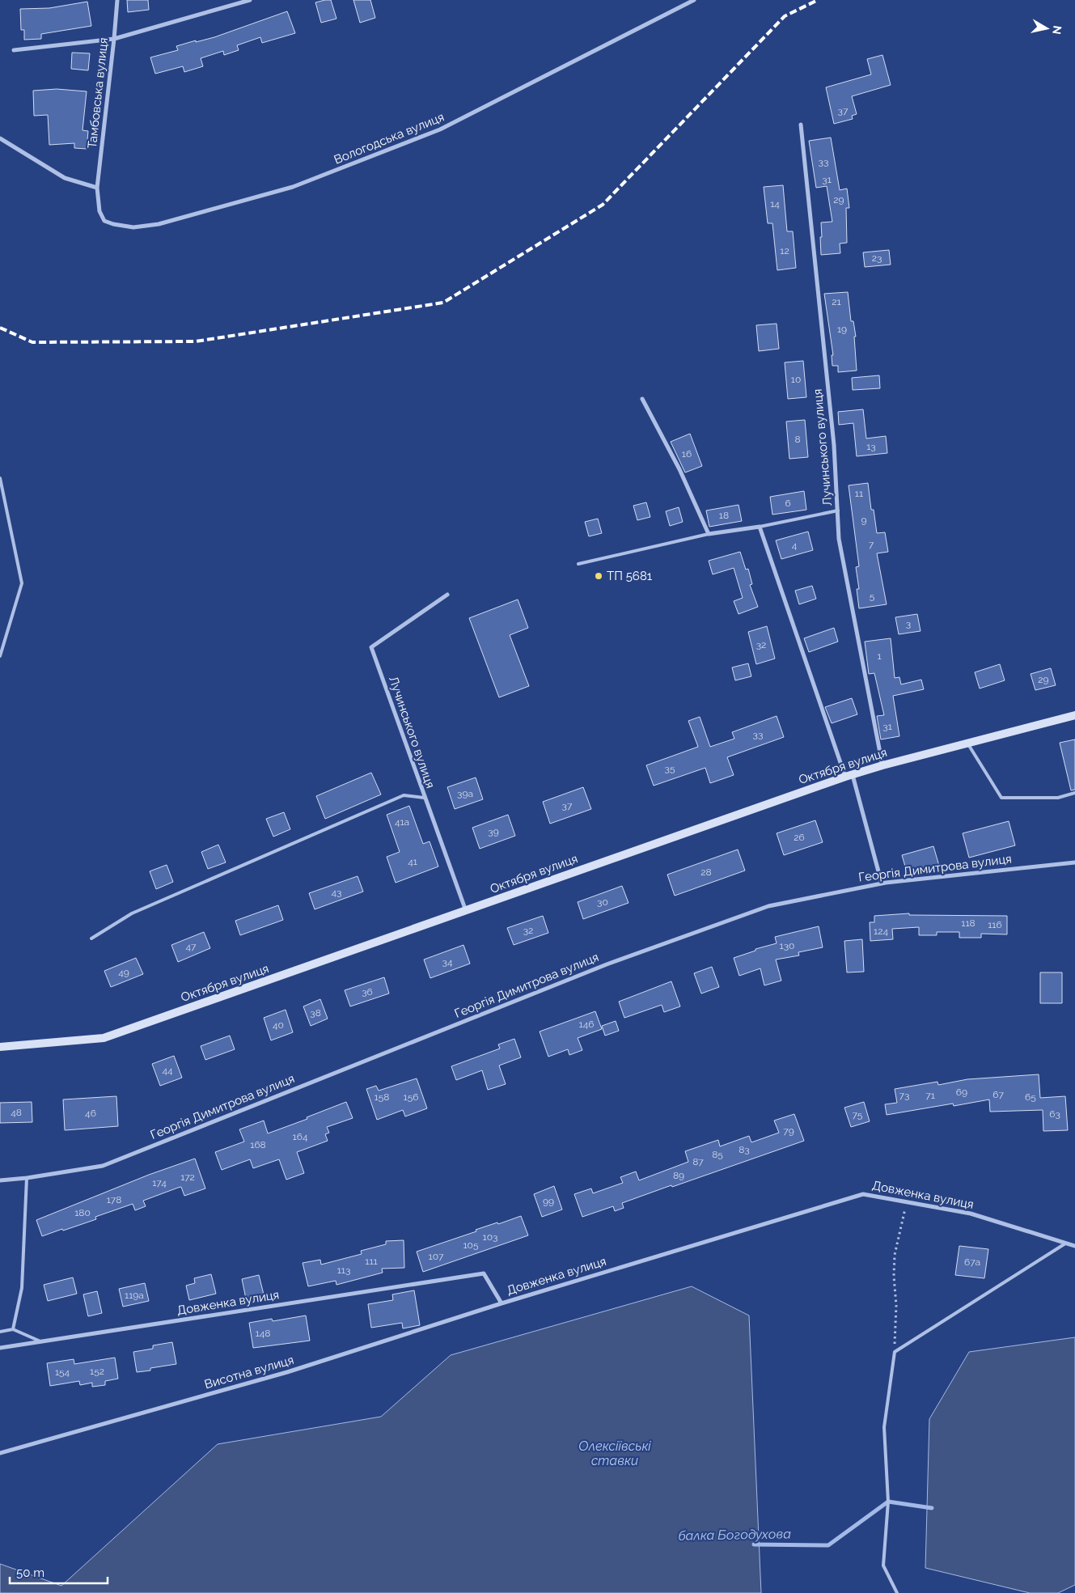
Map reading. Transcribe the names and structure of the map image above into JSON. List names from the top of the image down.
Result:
{
  "streets": {
    "street": [
      "Тамбовська вулиця",
      "Вологодська вулиця",
      "Лучинського вулиця",
      "Октября вулиця",
      "Георгія Димитрова вулиця",
      "Довженка вулиця",
      "Висотна вулиця"
    ]
  },
  "crossings": [
    ["Тамбовська вулиця", "Вологодська вулиця"],
    ["Лучинського вулиця", "Октября вулиця"],
    ["Довженка вулиця", "Висотна вулиця"]
  ],
  "water": ["Олексіївські ставки", "балка Богодухова"],
  "places": ["ТП 5681"],
  "house_numbers": [
    "37",
    "33",
    "31",
    "29",
    "14",
    "12",
    "23",
    "21",
    "19",
    "10",
    "8",
    "13",
    "16",
    "11",
    "6",
    "18",
    "9",
    "7",
    "4",
    "5",
    "3",
    "32",
    "1",
    "29",
    "31",
    "33",
    "35",
    "39а",
    "37",
    "41а",
    "39",
    "26",
    "41",
    "28",
    "43",
    "30",
    "118",
    "116",
    "32",
    "124",
    "130",
    "47",
    "34",
    "49",
    "36",
    "38",
    "146",
    "40",
    "44",
    "69",
    "67",
    "73",
    "71",
    "158",
    "156",
    "65",
    "48",
    "46",
    "63",
    "75",
    "79",
    "164",
    "168",
    "83",
    "85",
    "87",
    "89",
    "172",
    "174",
    "178",
    "99",
    "180",
    "103",
    "105",
    "107",
    "111",
    "67а",
    "113",
    "119а",
    "148",
    "152",
    "154"
  ],
  "scale_bar": "50 m",
  "north": "right"
}
